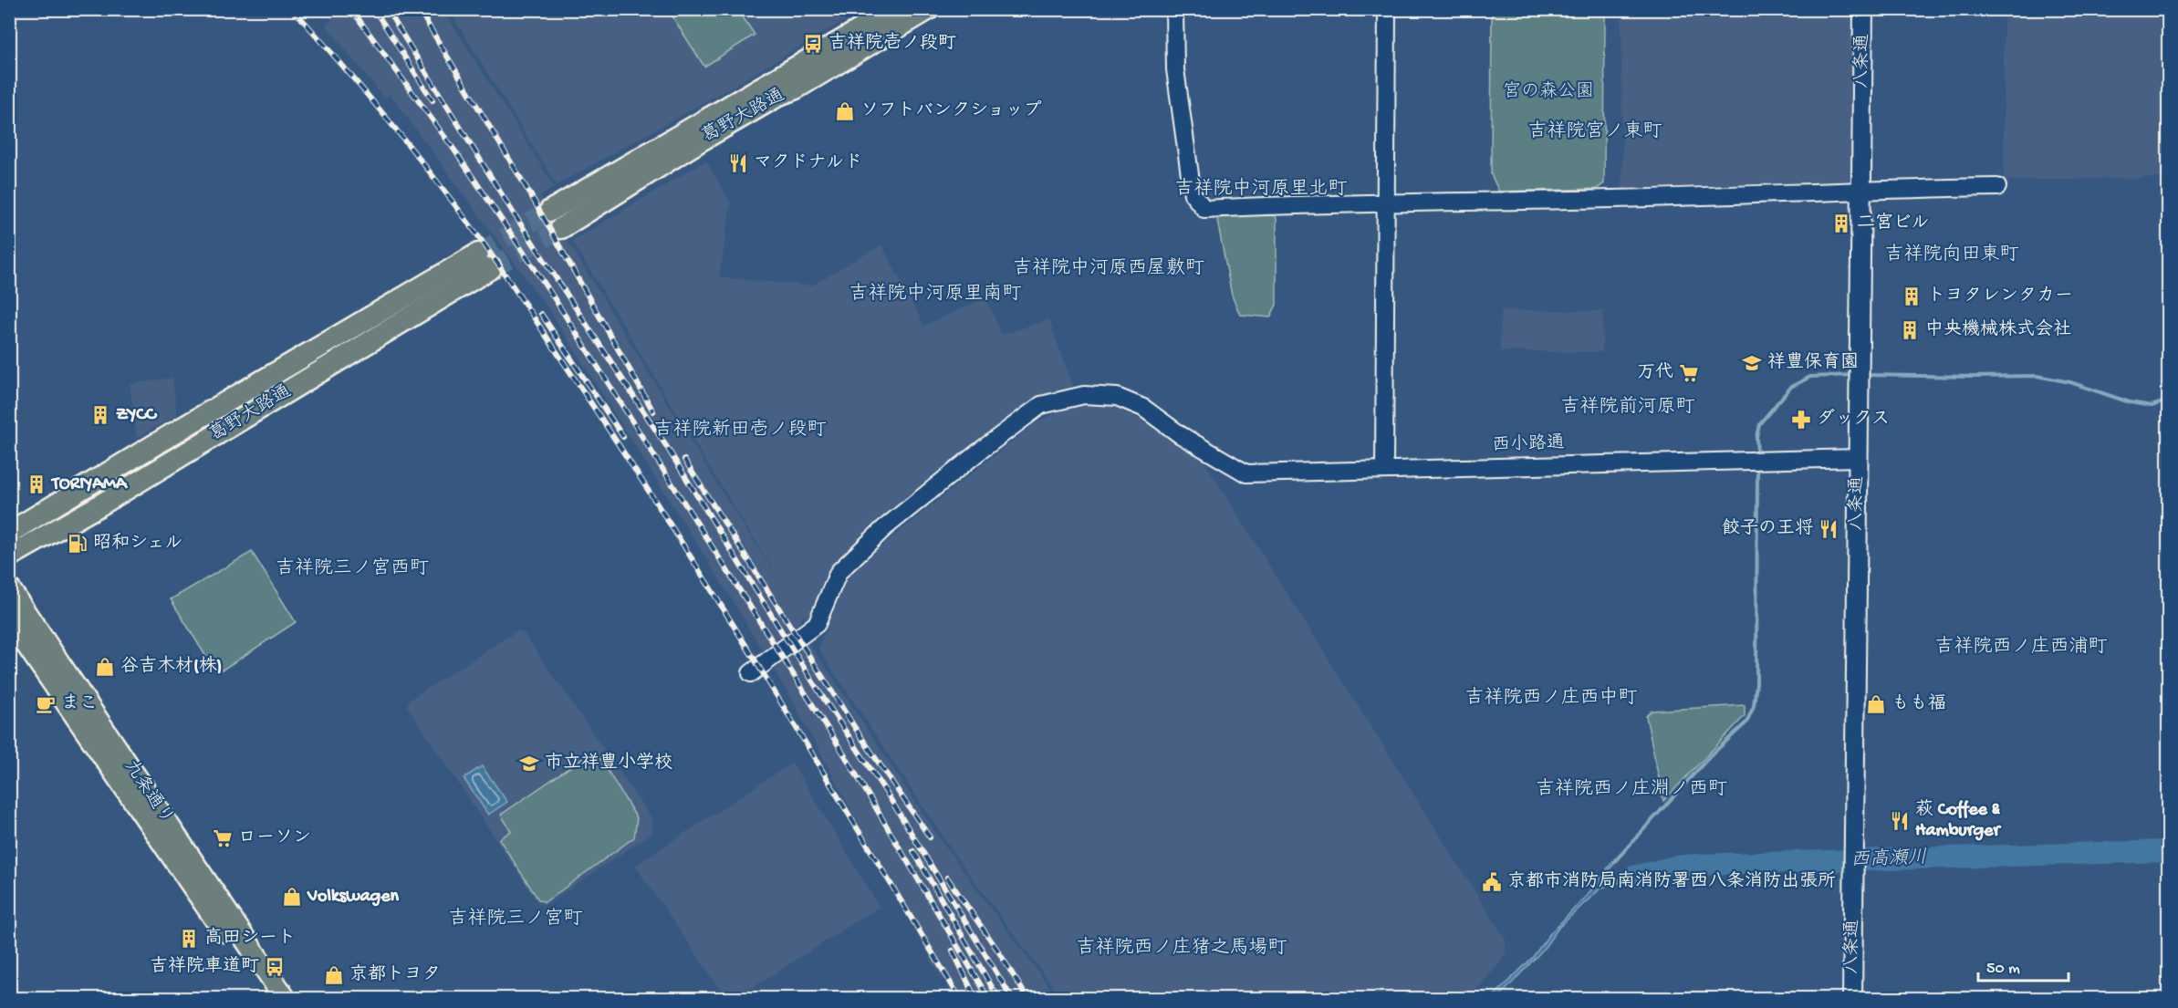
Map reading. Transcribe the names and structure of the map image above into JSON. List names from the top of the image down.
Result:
{
  "streets": {
    "main road": ["八条通", "葛野大路通", "九条通り"],
    "street": ["西小路通"]
  },
  "crossings": [
    ["八条通", "西小路通"]
  ],
  "districts": [
    "吉祥院宮ノ東町",
    "吉祥院中河原里北町",
    "吉祥院向田東町",
    "吉祥院中河原西屋敷町",
    "吉祥院中河原里南町",
    "吉祥院前河原町",
    "吉祥院新田壱ノ段町",
    "吉祥院三ノ宮西町",
    "吉祥院西ノ庄西浦町",
    "吉祥院西ノ庄西中町",
    "吉祥院西ノ庄淵ノ西町",
    "吉祥院三ノ宮町",
    "吉祥院西ノ庄猪之馬場町"
  ],
  "water": ["西高瀬川"],
  "parks": ["宮の森公園"],
  "places": {
    "bus stop": ["吉祥院壱ノ段町", "吉祥院車道町"],
    "shop": [
      "ソフトバンクショップ",
      "谷吉木材(株)",
      "もも福",
      "Volkswagen",
      "京都トヨタ"
    ],
    "restaurant": ["マクドナルド", "餃子の王将", "萩 Coffee & Hamburger"],
    "building": [
      "二宮ビル",
      "トヨタレンタカー",
      "中央機械株式会社",
      "ZYCC",
      "TORIYAMA",
      "高田シート"
    ],
    "school or university": ["祥豊保育園", "市立祥豊小学校"],
    "supermarket": ["万代", "ローソン"],
    "pharmacy": ["ダックス"],
    "fuel station": ["昭和シェル"],
    "cafe": ["まこ"],
    "public building": ["京都市消防局南消防署西八条消防出張所"]
  },
  "scale_bar": "50 m"
}
